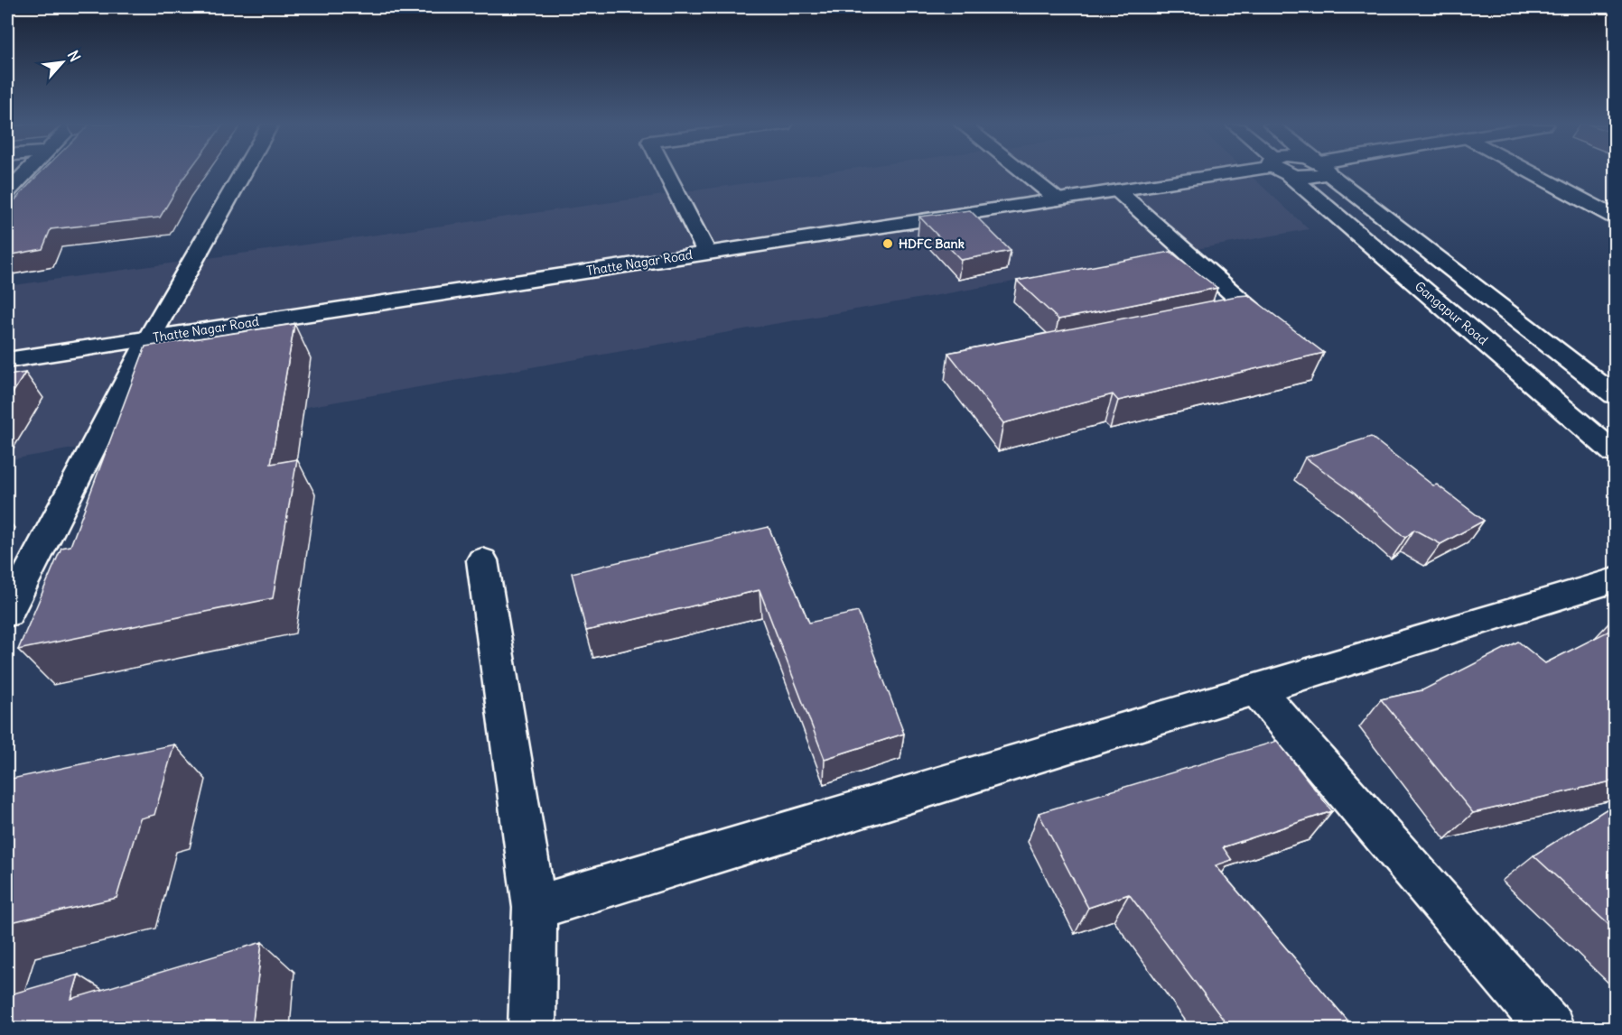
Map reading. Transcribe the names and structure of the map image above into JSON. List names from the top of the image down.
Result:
{
  "streets": {
    "street": ["Thatte Nagar Road", "Gangapur Road"]
  },
  "places": ["HDFC Bank"],
  "north": "top right"
}
